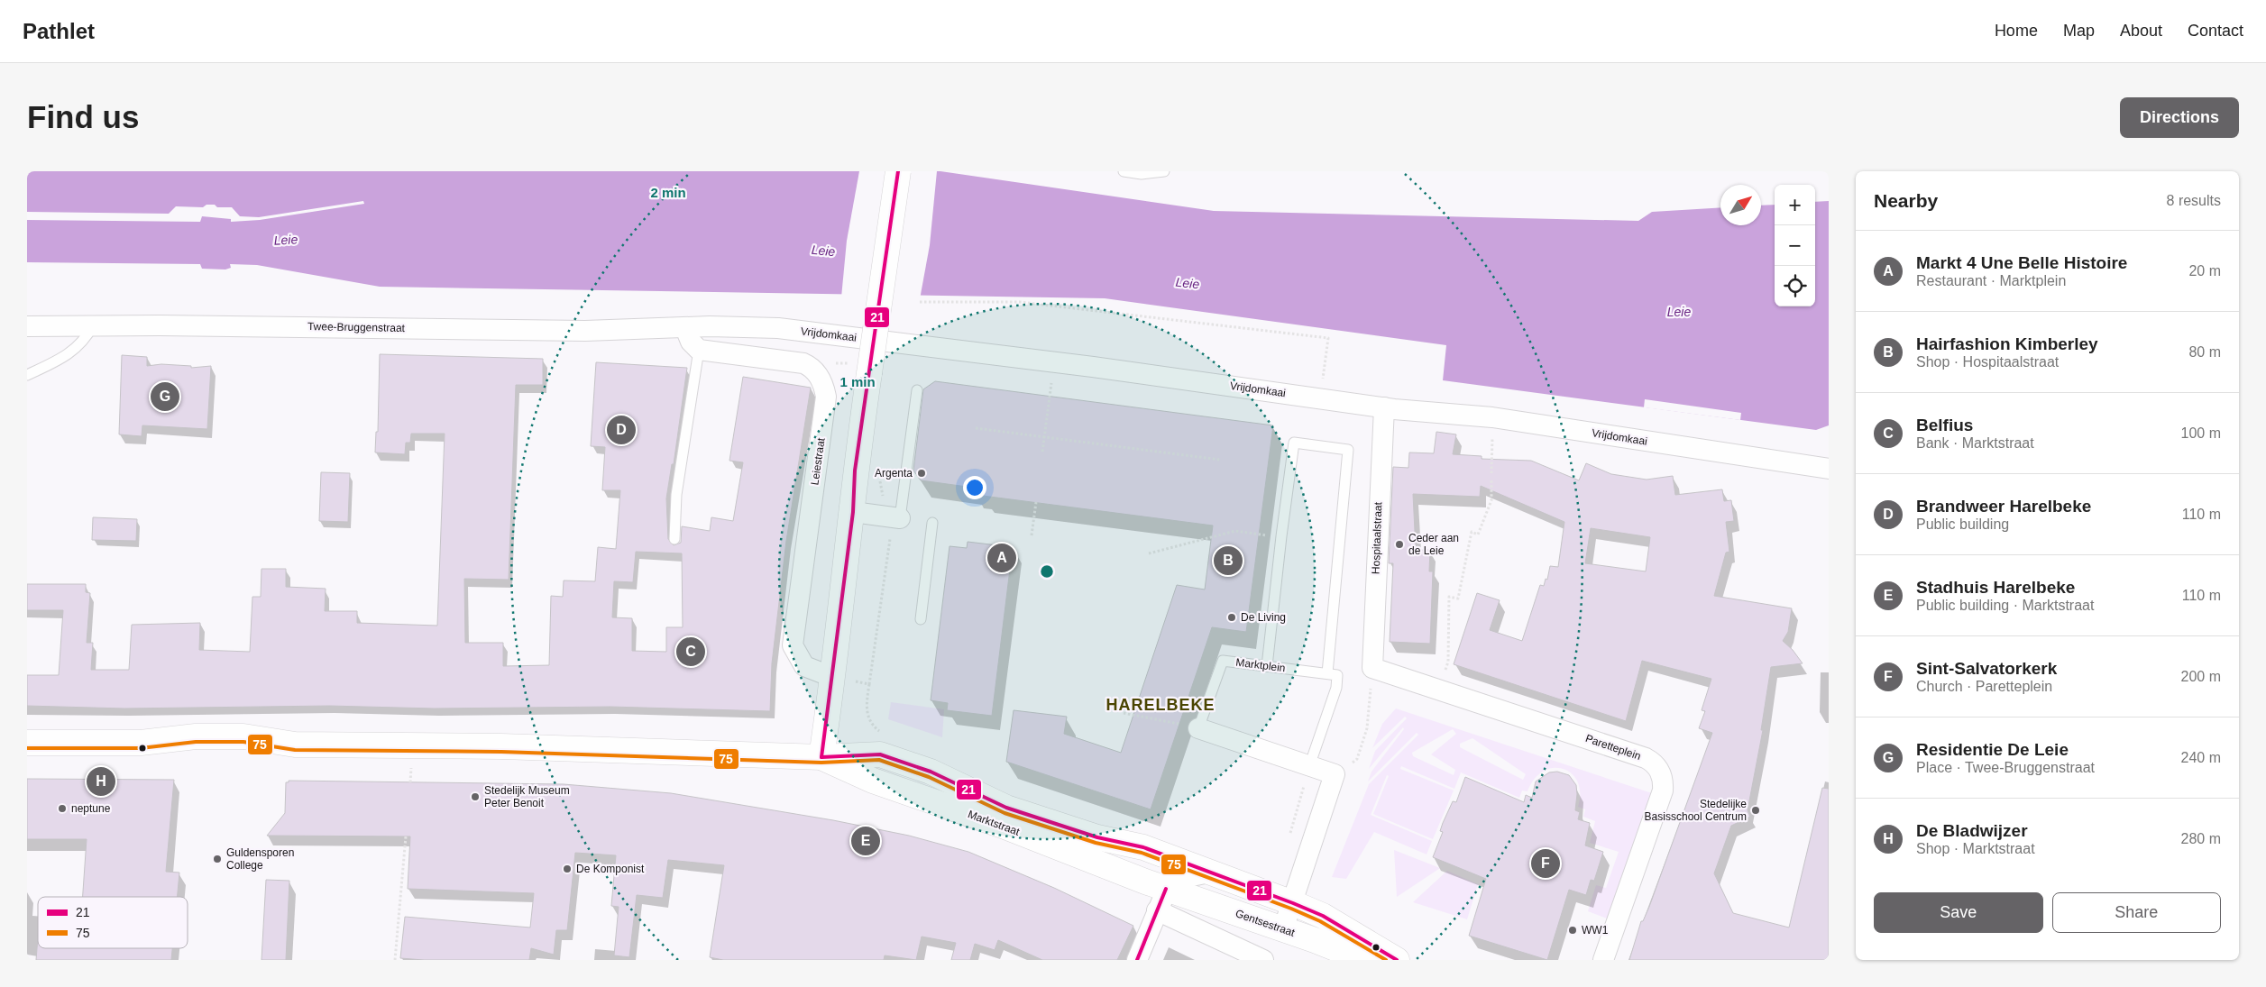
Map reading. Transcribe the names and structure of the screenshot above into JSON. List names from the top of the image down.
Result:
{
  "streets": {
    "main road": ["Marktstraat", "Gentsestraat"],
    "street": [
      "Twee-Bruggenstraat",
      "Vrijdomkaai",
      "Leiestraat",
      "Hospitaalstraat",
      "Paretteplein"
    ],
    "lane": ["Marktplein"]
  },
  "crossings": [
    ["Twee-Bruggenstraat", "Vrijdomkaai"],
    ["Vrijdomkaai", "Hospitaalstraat"],
    ["Hospitaalstraat", "Paretteplein"],
    ["Marktstraat", "Gentsestraat"]
  ],
  "districts": ["HARELBEKE"],
  "water": ["Leie"],
  "places": [
    "Argenta",
    "Ceder aan de Leie",
    "De Living",
    "Stedelijk Museum Peter Benoit",
    "neptune",
    "Stedelijke Basisschool Centrum",
    "Guldensporen College",
    "De Komponist",
    "WW1"
  ],
  "lines": ["transit line 21", "transit line 75"],
  "legend": ["21", "75"],
  "north": "top right",
  "page": {
    "header": "Pathlet",
    "nav": [
      "Home",
      "Map",
      "About",
      "Contact"
    ],
    "buttons": [
      "Directions",
      ["Save", "Share"]
    ],
    "title": "Find us",
    "heading": ["Nearby", "8 results"],
    "map_buttons": ["+", "−"],
    "list": [
      {
        "mark": "A",
        "name": "Markt 4 Une Belle Histoire",
        "note": "Restaurant · Marktplein",
        "value": "20 m"
      },
      {
        "mark": "B",
        "name": "Hairfashion Kimberley",
        "note": "Shop · Hospitaalstraat",
        "value": "80 m"
      },
      {
        "mark": "C",
        "name": "Belfius",
        "note": "Bank · Marktstraat",
        "value": "100 m"
      },
      {
        "mark": "D",
        "name": "Brandweer Harelbeke",
        "note": "Public building",
        "value": "110 m"
      },
      {
        "mark": "E",
        "name": "Stadhuis Harelbeke",
        "note": "Public building · Marktstraat",
        "value": "110 m"
      },
      {
        "mark": "F",
        "name": "Sint-Salvatorkerk",
        "note": "Church · Paretteplein",
        "value": "200 m"
      },
      {
        "mark": "G",
        "name": "Residentie De Leie",
        "note": "Place · Twee-Bruggenstraat",
        "value": "240 m"
      },
      {
        "mark": "H",
        "name": "De Bladwijzer",
        "note": "Shop · Marktstraat",
        "value": "280 m"
      }
    ],
    "pins": [
      "G",
      "D",
      "A",
      "B",
      "C",
      "H",
      "E",
      "F"
    ]
  },
  "rings": ["2 min", "1 min"]
}
